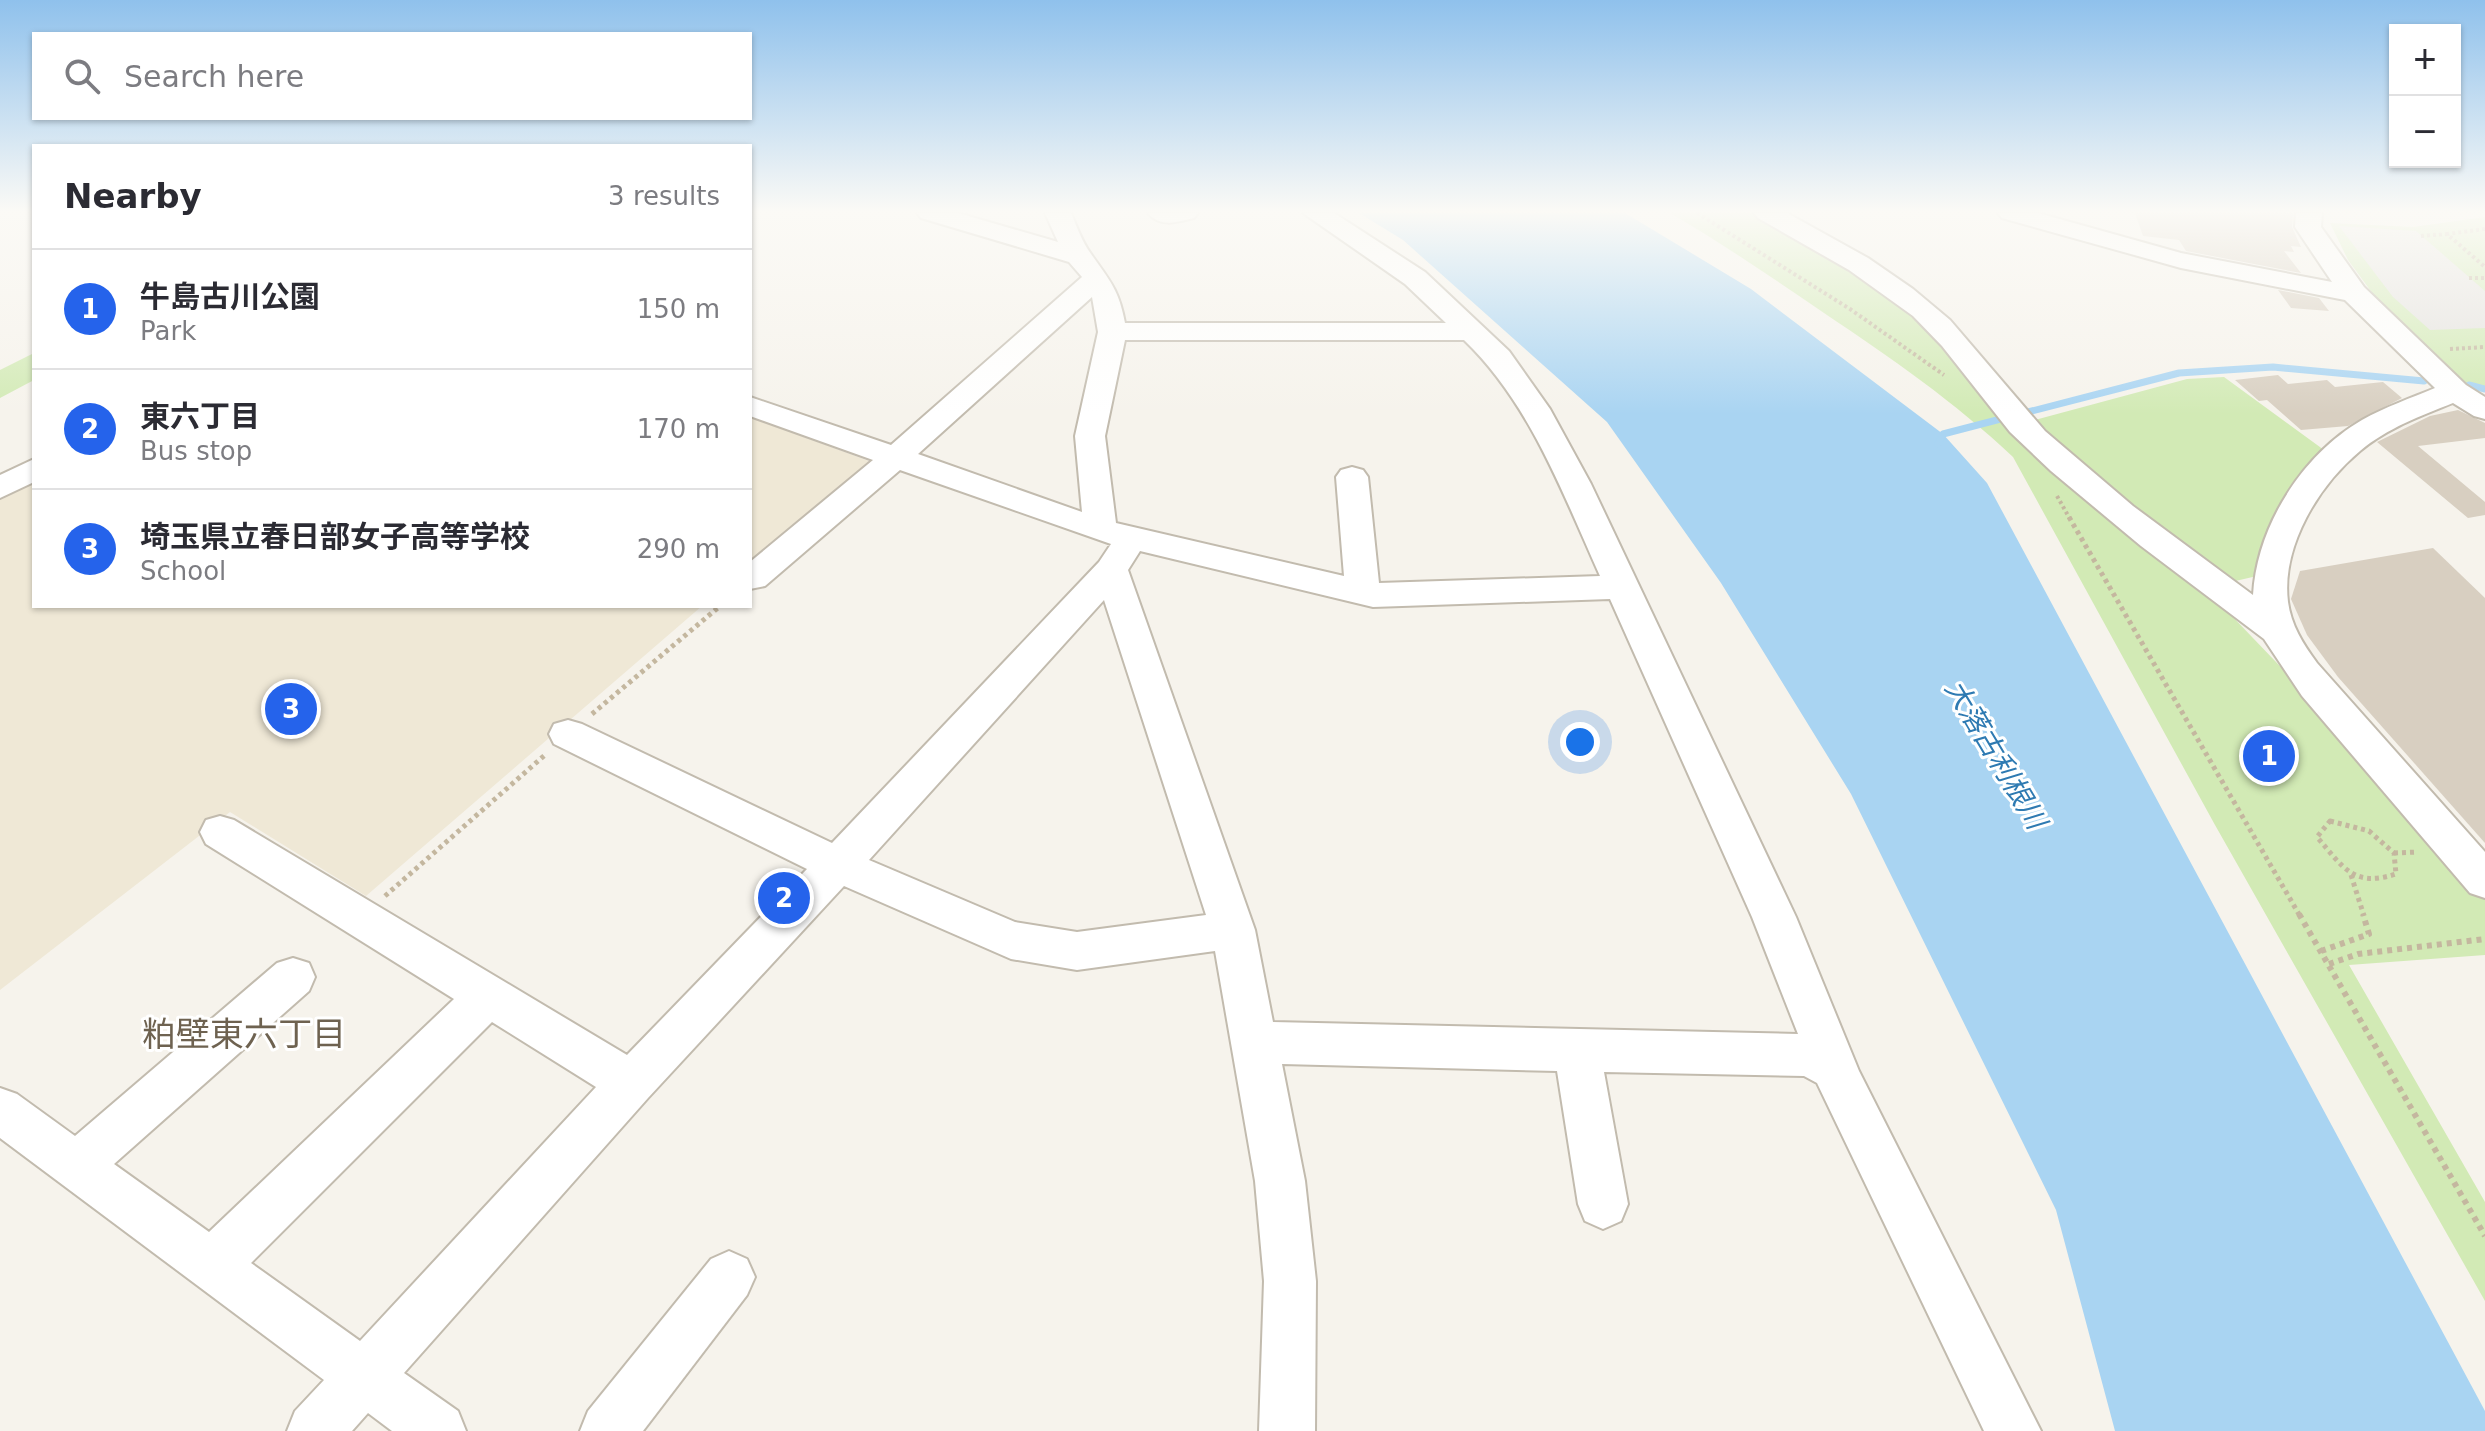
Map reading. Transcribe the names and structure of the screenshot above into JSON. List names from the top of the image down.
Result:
{
  "districts": ["粕壁東六丁目"],
  "water": ["大落古利根川"],
  "page": {
    "map_buttons": ["+", "−"],
    "search": "Search here",
    "heading": ["Nearby", "3 results"],
    "list": [
      {
        "mark": "1",
        "name": "牛島古川公園",
        "note": "Park",
        "value": "150 m"
      },
      {
        "mark": "2",
        "name": "東六丁目",
        "note": "Bus stop",
        "value": "170 m"
      },
      {
        "mark": "3",
        "name": "埼玉県立春日部女子高等学校",
        "note": "School",
        "value": "290 m"
      }
    ],
    "pins": ["3", "1", "2"]
  }
}
